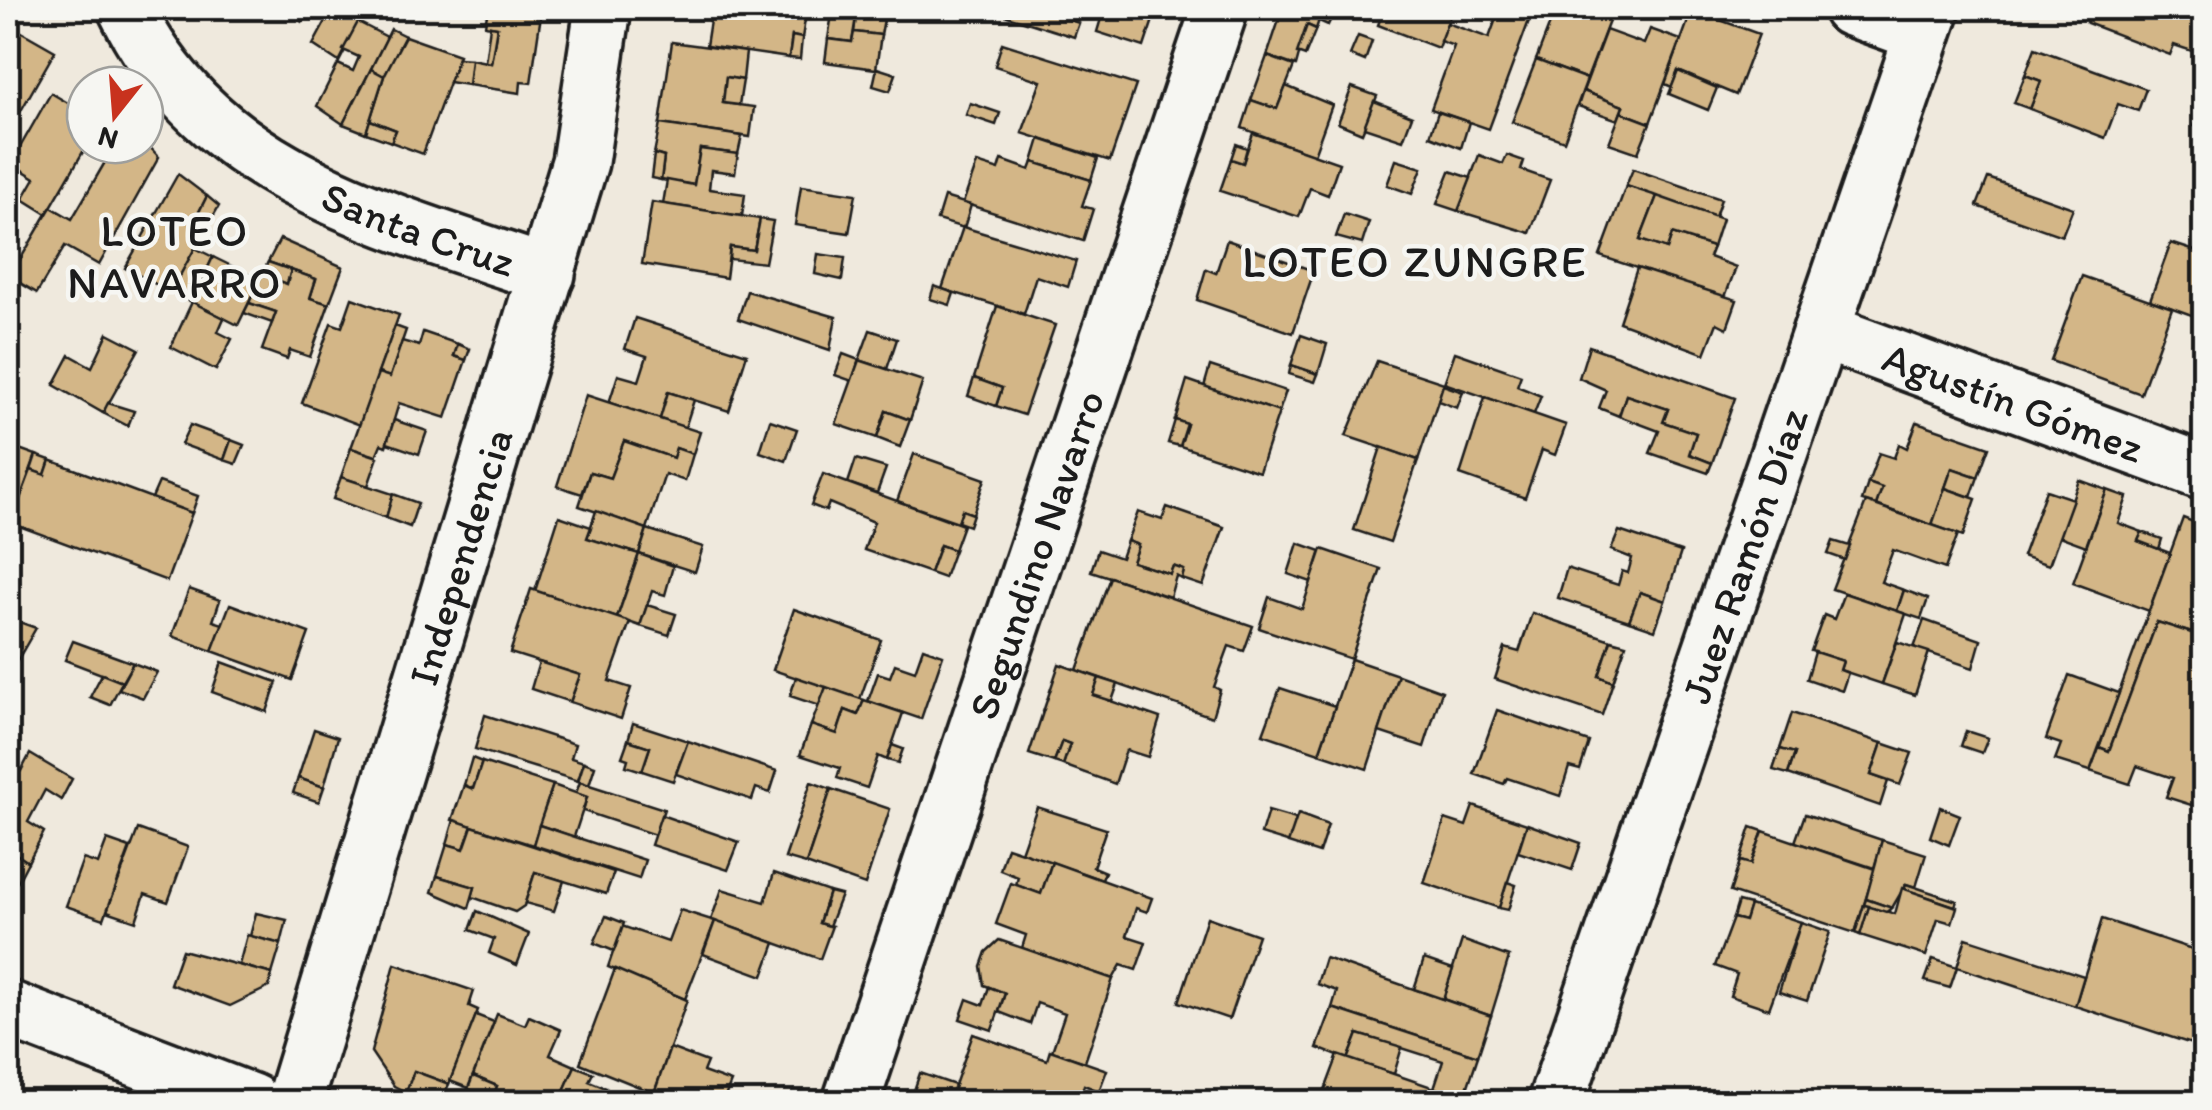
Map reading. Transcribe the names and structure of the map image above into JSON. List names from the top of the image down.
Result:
{
  "streets": {
    "street": [
      "Santa Cruz",
      "Agustín Gómez",
      "Segundino Navarro",
      "Juez Ramón Díaz",
      "Independencia"
    ]
  },
  "crossings": [
    ["Santa Cruz", "Independencia"],
    ["Agustín Gómez", "Juez Ramón Díaz"]
  ],
  "districts": ["LOTEO NAVARRO", "LOTEO ZUNGRE"],
  "north": "bottom"
}
